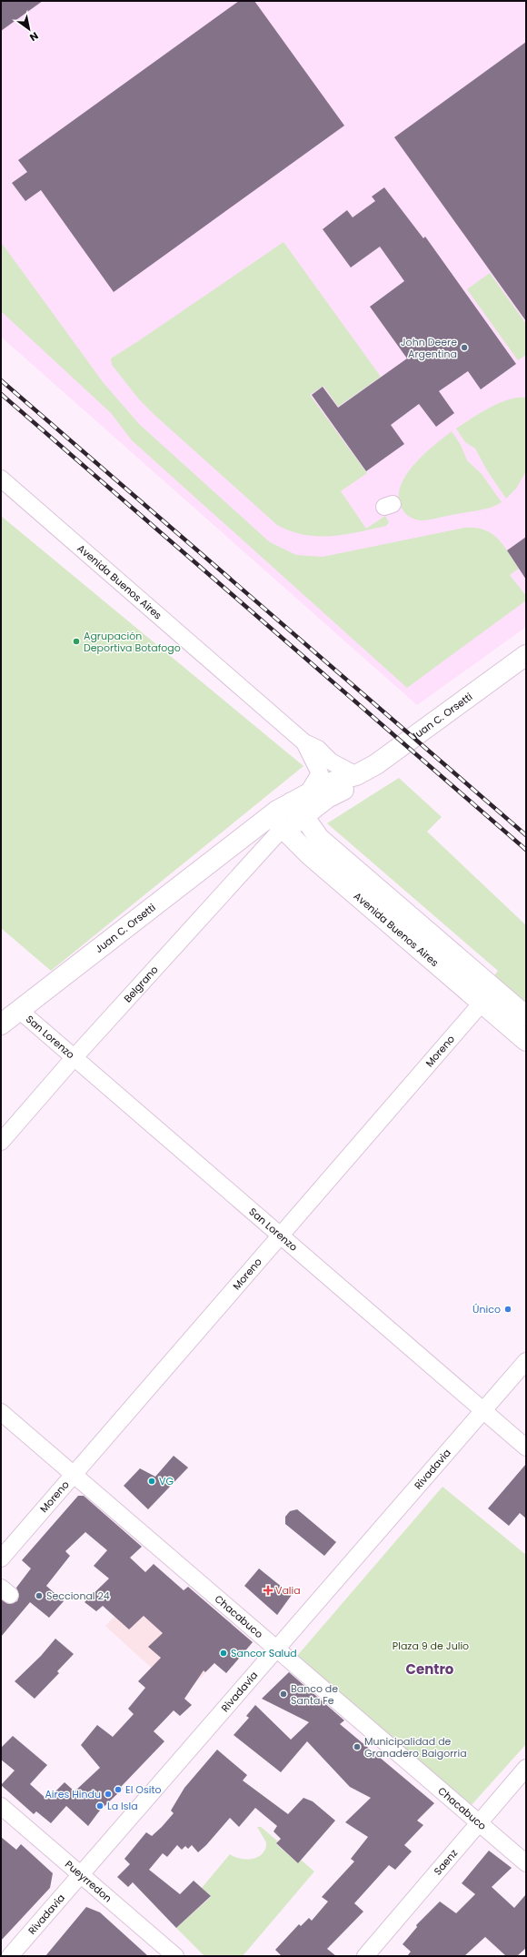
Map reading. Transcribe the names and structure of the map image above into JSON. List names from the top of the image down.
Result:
{
  "streets": {
    "main road": ["Avenida Buenos Aires", "Juan C. Orsetti"],
    "street": [
      "Belgrano",
      "San Lorenzo",
      "Moreno",
      "Rivadavia",
      "Chacabuco",
      "Saenz",
      "Pueyrredon"
    ]
  },
  "crossings": [
    ["Avenida Buenos Aires", "Juan C. Orsetti"],
    ["Avenida Buenos Aires", "Belgrano"],
    ["Avenida Buenos Aires", "Moreno"],
    ["Juan C. Orsetti", "Belgrano"],
    ["Juan C. Orsetti", "San Lorenzo"],
    ["Belgrano", "San Lorenzo"],
    ["San Lorenzo", "Moreno"],
    ["San Lorenzo", "Rivadavia"],
    ["Moreno", "Chacabuco"],
    ["Rivadavia", "Chacabuco"],
    ["Rivadavia", "Pueyrredon"],
    ["Chacabuco", "Saenz"]
  ],
  "districts": ["Centro"],
  "parks": ["Plaza 9 de Julio"],
  "places": {
    "other": [
      "John Deere Argentina",
      "Agrupación Deportiva Botafogo",
      "Único",
      "VG",
      "Seccional 24",
      "Sancor Salud",
      "Banco de Santa Fe",
      "Municipalidad de Granadero Baigorria",
      "El Osito",
      "Aires Hindu",
      "La Isla"
    ],
    "health": ["Valia"]
  },
  "north": "bottom right"
}
